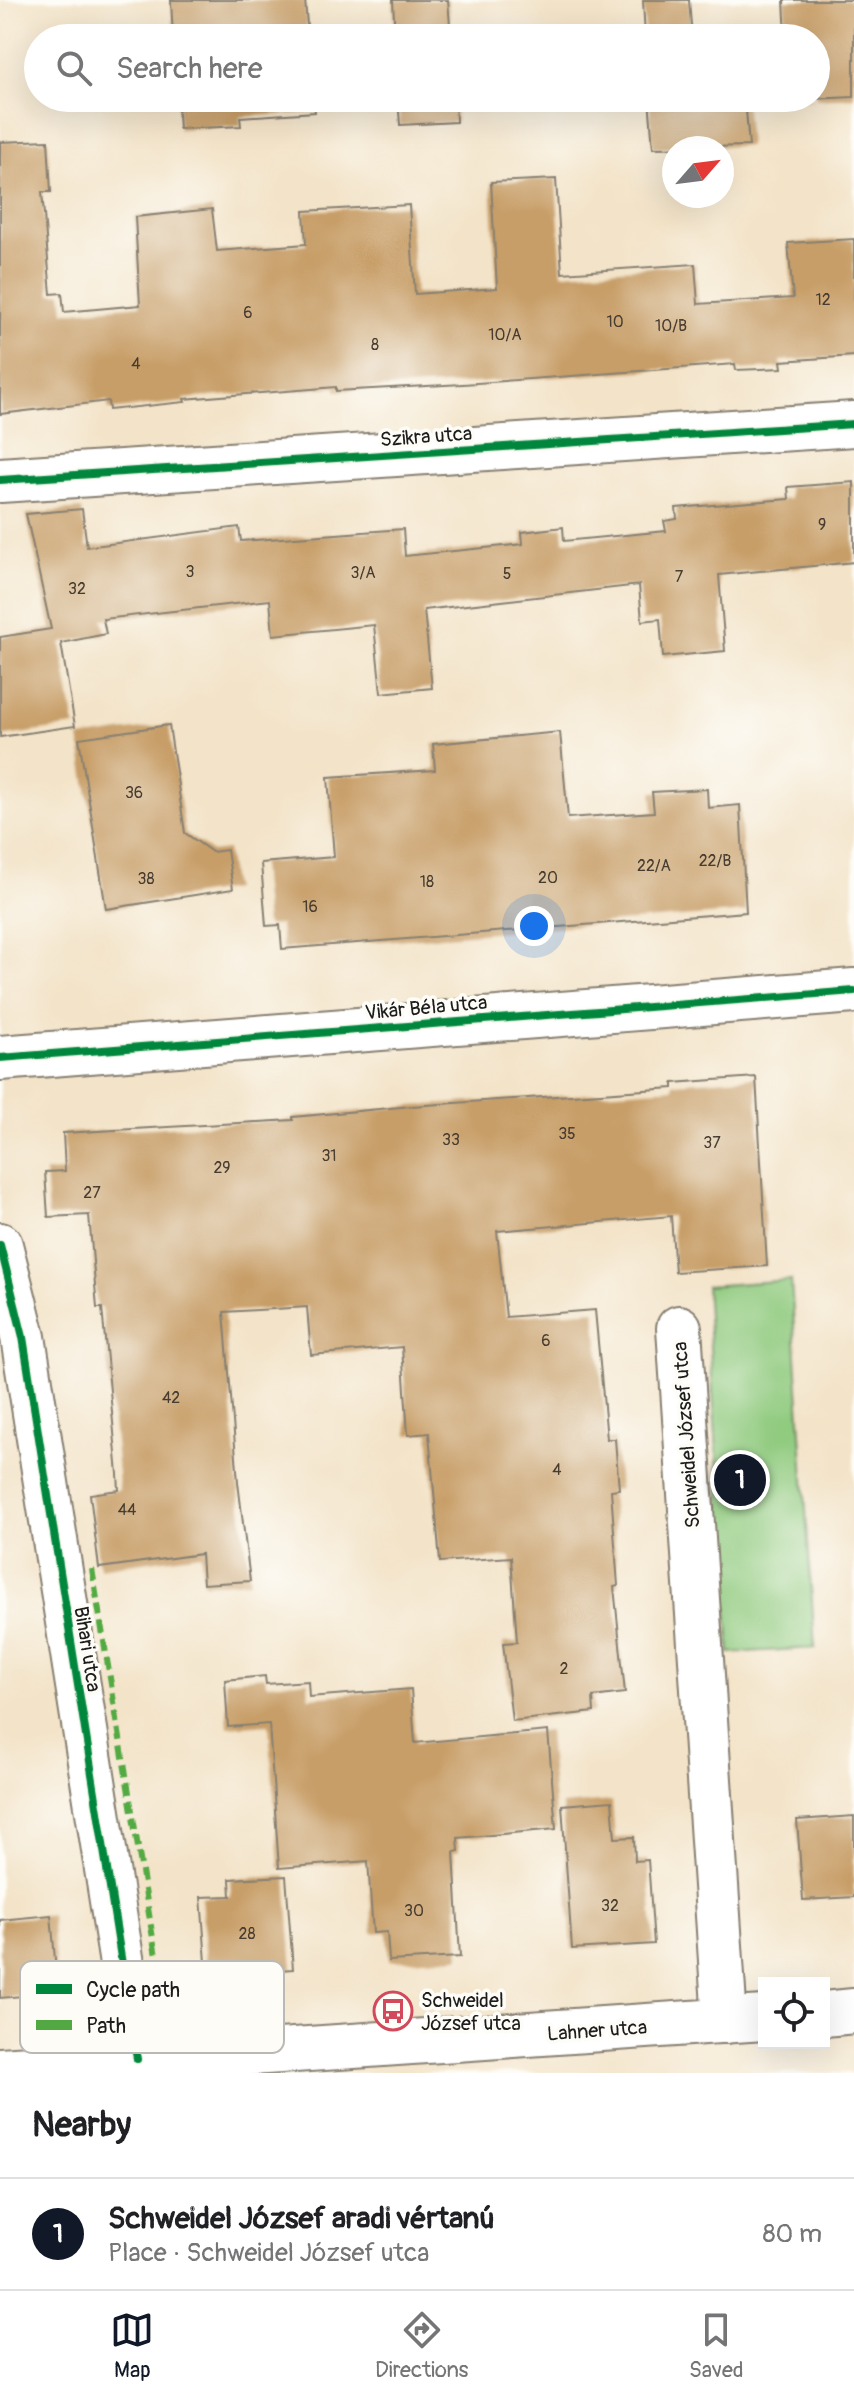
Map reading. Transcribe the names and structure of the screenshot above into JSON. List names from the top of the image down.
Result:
{
  "streets": {
    "street": [
      "Szikra utca",
      "Vikár Béla utca",
      "Schweidel József utca",
      "Bihari utca",
      "Lahner utca"
    ]
  },
  "crossings": [
    ["Schweidel József utca", "Lahner utca"],
    ["Bihari utca", "Lahner utca"]
  ],
  "places": {
    "bus stop": ["Schweidel József utca"]
  },
  "house_numbers": [
    "12",
    "6",
    "10",
    "10/B",
    "10/A",
    "8",
    "4",
    "9",
    "3",
    "3/A",
    "5",
    "7",
    "32",
    "36",
    "22/B",
    "22/A",
    "20",
    "38",
    "18",
    "16",
    "35",
    "33",
    "37",
    "31",
    "29",
    "27",
    "6",
    "42",
    "4",
    "44",
    "2",
    "32",
    "30",
    "28"
  ],
  "legend": ["Cycle path", "Path"],
  "north": "top right",
  "page": {
    "search": "Search here",
    "pins": "1",
    "heading": "Nearby",
    "list": [
      {
        "mark": "1",
        "name": "Schweidel József aradi vértanú",
        "note": "Place · Schweidel József utca",
        "value": "80 m"
      }
    ],
    "nav": ["Map", "Directions", "Saved"]
  }
}
